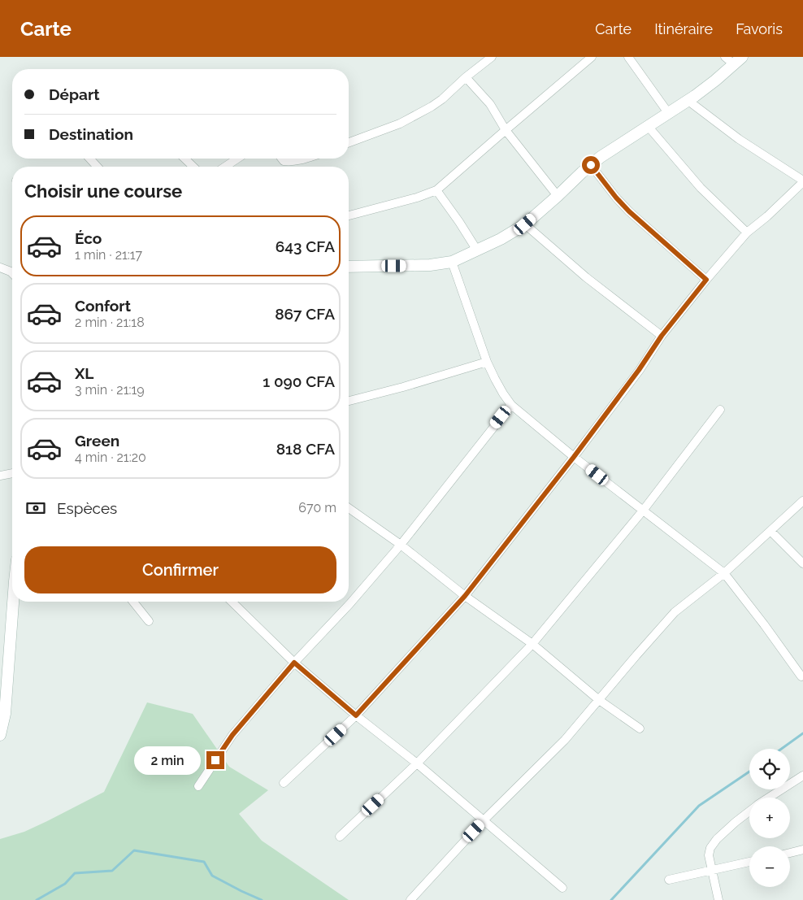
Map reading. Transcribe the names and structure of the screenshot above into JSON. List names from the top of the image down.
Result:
{
  "page": {
    "header": "Carte",
    "nav": ["Carte", "Itinéraire", "Favoris"],
    "banner": ["Départ", "Destination"],
    "heading": "Choisir une course",
    "list": [
      {
        "name": "Éco",
        "note": "1 min · 21:17",
        "value": "643 CFA"
      },
      {
        "name": "Confort",
        "note": "2 min · 21:18",
        "value": "867 CFA"
      },
      {
        "name": "XL",
        "note": "3 min · 21:19",
        "value": "1 090 CFA"
      },
      {
        "name": "Green",
        "note": "4 min · 21:20",
        "value": "818 CFA"
      }
    ],
    "pay": ["Espèces", "670 m"],
    "buttons": "Confirmer",
    "bubble": "2 min",
    "map_buttons": ["+", "−"]
  }
}
